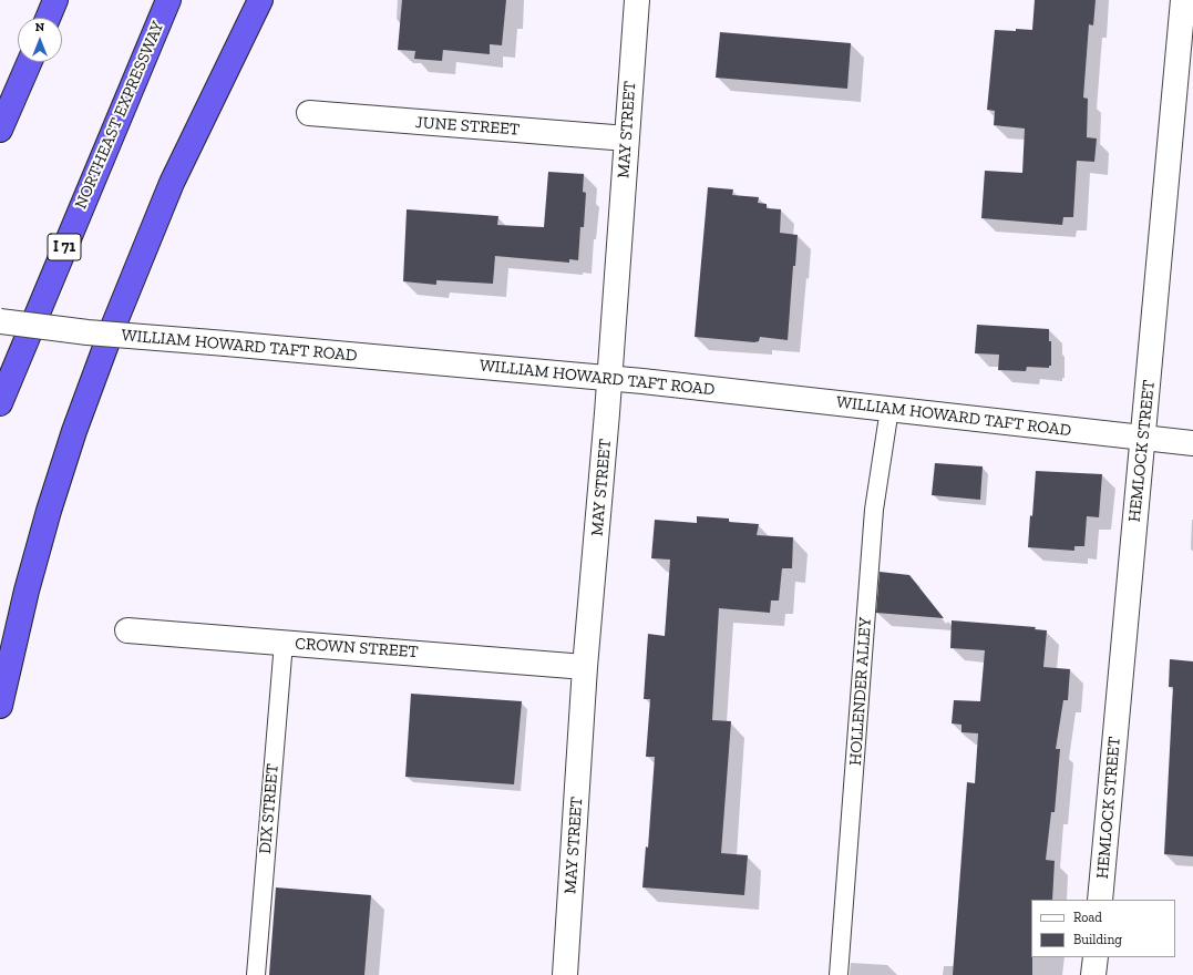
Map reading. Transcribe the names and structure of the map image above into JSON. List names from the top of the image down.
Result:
{
  "streets": {
    "highway": ["NORTHEAST EXPRESSWAY", "I 71"],
    "street": [
      "JUNE STREET",
      "MAY STREET",
      "WILLIAM HOWARD TAFT ROAD",
      "HEMLOCK STREET",
      "CROWN STREET"
    ],
    "lane": ["HOLLENDER ALLEY", "DIX STREET"]
  },
  "crossings": [
    ["JUNE STREET", "MAY STREET"],
    ["MAY STREET", "WILLIAM HOWARD TAFT ROAD"],
    ["MAY STREET", "CROWN STREET"],
    ["WILLIAM HOWARD TAFT ROAD", "HEMLOCK STREET"],
    ["WILLIAM HOWARD TAFT ROAD", "HOLLENDER ALLEY"],
    ["CROWN STREET", "DIX STREET"]
  ],
  "legend": ["Road", "Building"],
  "north": "top"
}
